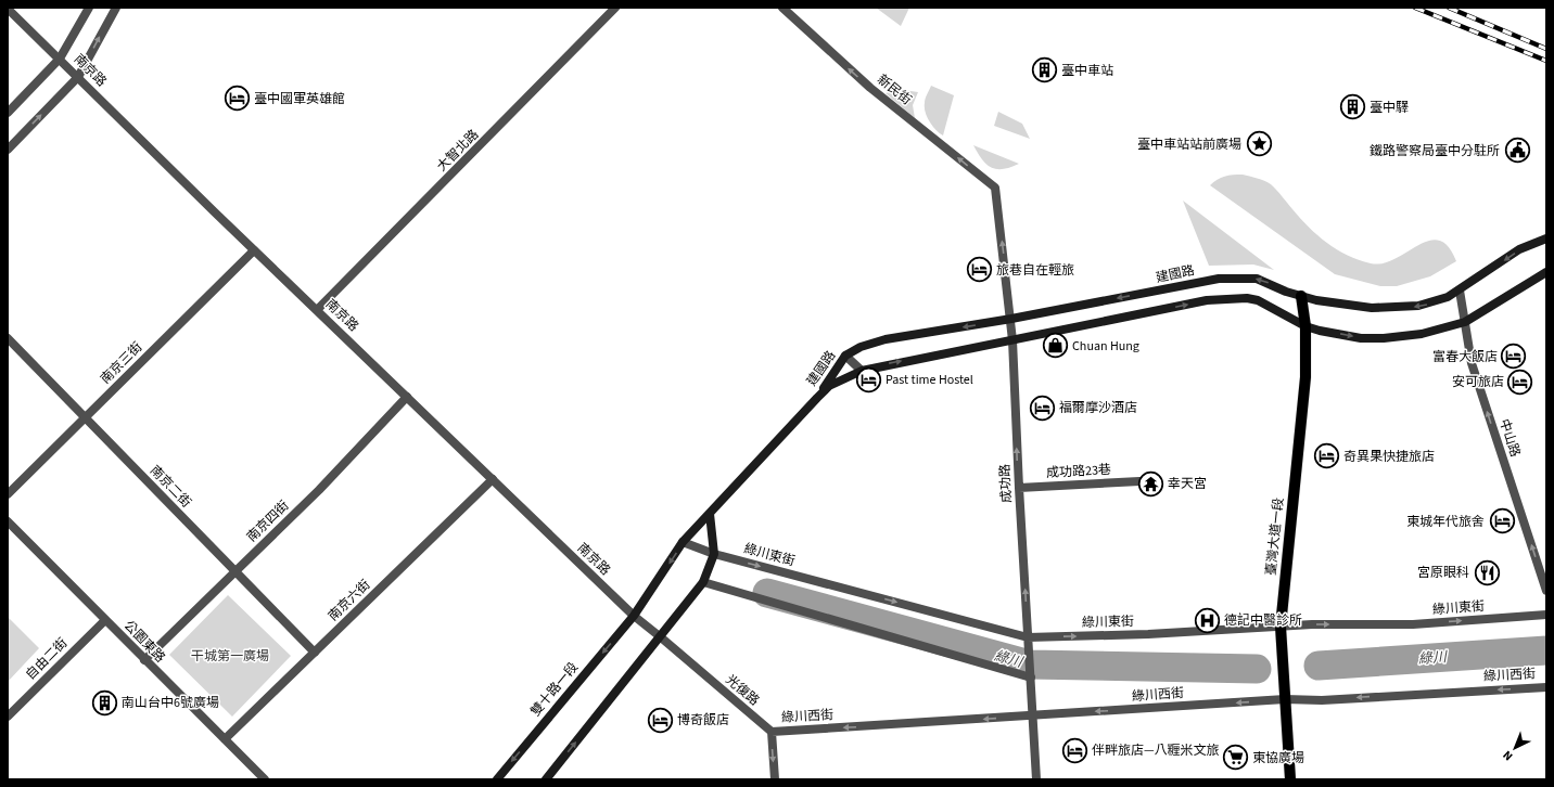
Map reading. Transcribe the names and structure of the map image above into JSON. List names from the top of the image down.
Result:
{
  "streets": {
    "main road": ["建國路", "臺灣大道一段", "雙十路一段"],
    "street": [
      "南京路",
      "新民街",
      "大智北路",
      "南京三街",
      "中山路",
      "成功路23巷",
      "成功路",
      "南京二街",
      "南京四街",
      "綠川東街",
      "南京六街",
      "公園東路",
      "自由二街",
      "綠川西街",
      "光復路"
    ]
  },
  "crossings": [
    ["南京路", "大智北路"],
    ["南京路", "建國路"],
    ["南京路", "南京三街"],
    ["南京路", "南京四街"],
    ["南京路", "南京六街"],
    ["南京路", "雙十路一段"],
    ["南京路", "光復路"],
    ["新民街", "成功路"],
    ["建國路", "中山路"],
    ["建國路", "成功路"],
    ["建國路", "臺灣大道一段"],
    ["建國路", "綠川東街"],
    ["建國路", "雙十路一段"],
    ["南京三街", "南京二街"],
    ["成功路23巷", "成功路"],
    ["成功路", "綠川東街"],
    ["成功路", "綠川西街"],
    ["南京二街", "南京四街"],
    ["南京二街", "南京六街"],
    ["南京四街", "公園東路"],
    ["臺灣大道一段", "綠川東街"],
    ["臺灣大道一段", "綠川西街"],
    ["南京六街", "公園東路"],
    ["公園東路", "自由二街"],
    ["綠川西街", "光復路"]
  ],
  "one_way": [
    "新民街",
    "中山路",
    "成功路",
    "綠川西街"
  ],
  "water": ["綠川"],
  "parks": ["干城第一廣場"],
  "places": {
    "building": ["臺中車站", "臺中驛", "南山台中6號廣場"],
    "hotel": [
      "臺中國軍英雄館",
      "旅巷自在輕旅",
      "富春大飯店",
      "Past time Hostel",
      "安可旅店",
      "福爾摩沙酒店",
      "奇異果快捷旅店",
      "東城年代旅舍",
      "博奇飯店",
      "伴畔旅店―八糎米文旅"
    ],
    "place": ["臺中車站站前廣場"],
    "public building": ["鐵路警察局臺中分駐所"],
    "shop": ["Chuan Hung"],
    "temple": ["幸天宮"],
    "restaurant": ["宮原眼科"],
    "hospital": ["德記中醫診所"],
    "supermarket": ["東協廣場"]
  },
  "north": "bottom left"
}
